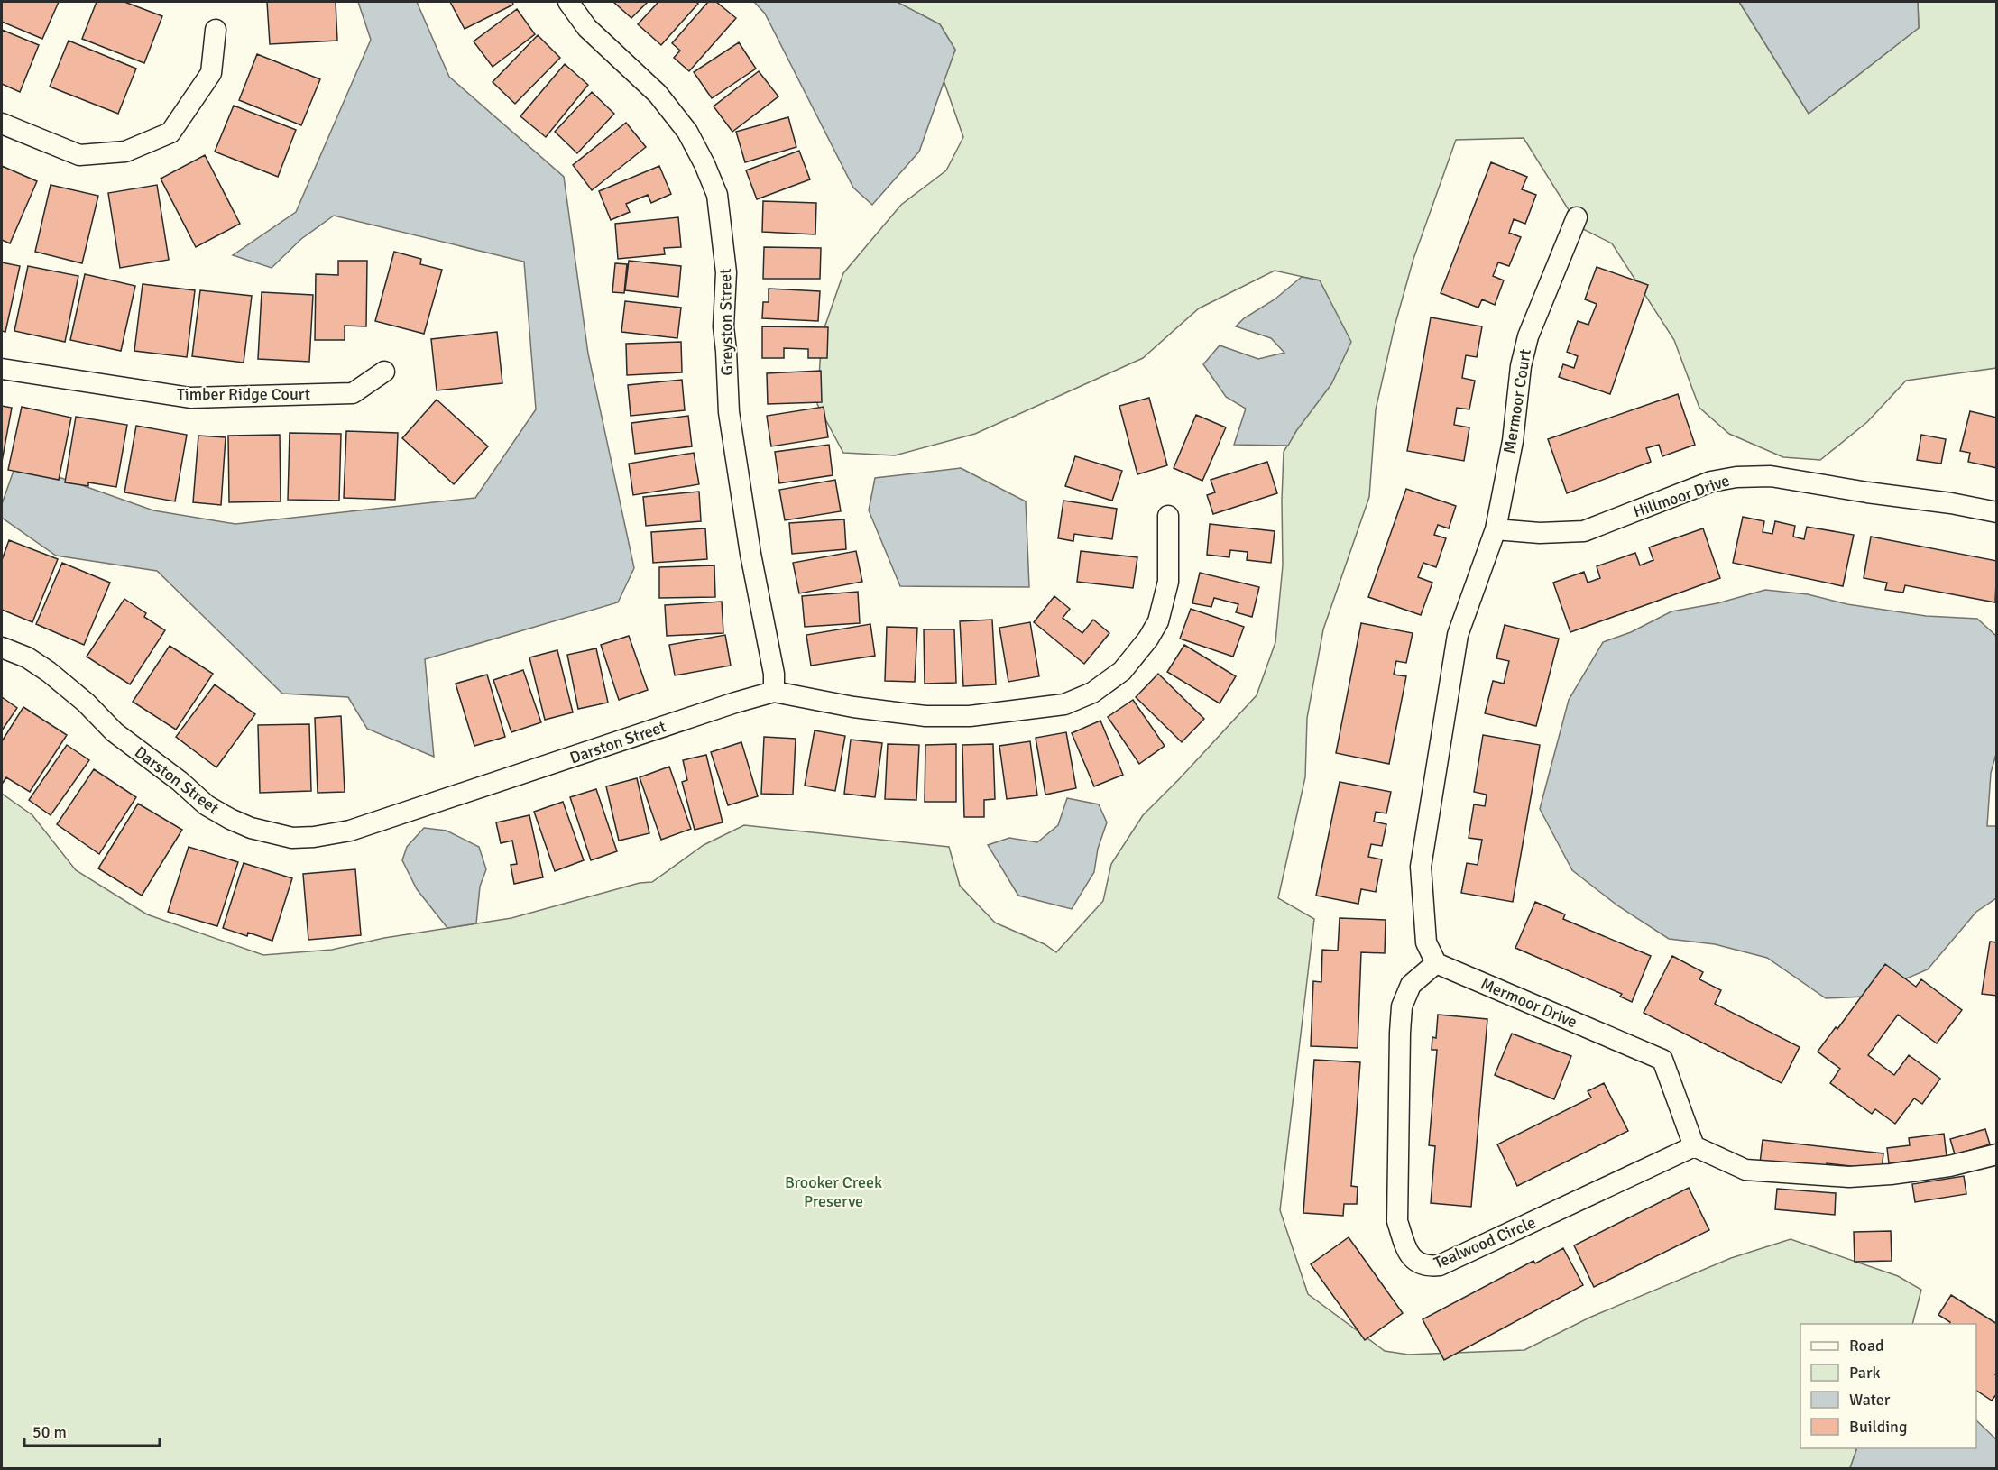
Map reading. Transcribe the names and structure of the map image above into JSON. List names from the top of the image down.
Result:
{
  "streets": {
    "street": [
      "Greyston Street",
      "Timber Ridge Court",
      "Mermoor Court",
      "Hillmoor Drive",
      "Darston Street",
      "Mermoor Drive",
      "Tealwood Circle"
    ]
  },
  "crossings": [
    ["Greyston Street", "Darston Street"],
    ["Mermoor Court", "Hillmoor Drive"],
    ["Mermoor Drive", "Tealwood Circle"]
  ],
  "parks": ["Brooker Creek Preserve"],
  "legend": [
    "Road",
    "Park",
    "Water",
    "Building"
  ],
  "scale_bar": "50 m"
}
